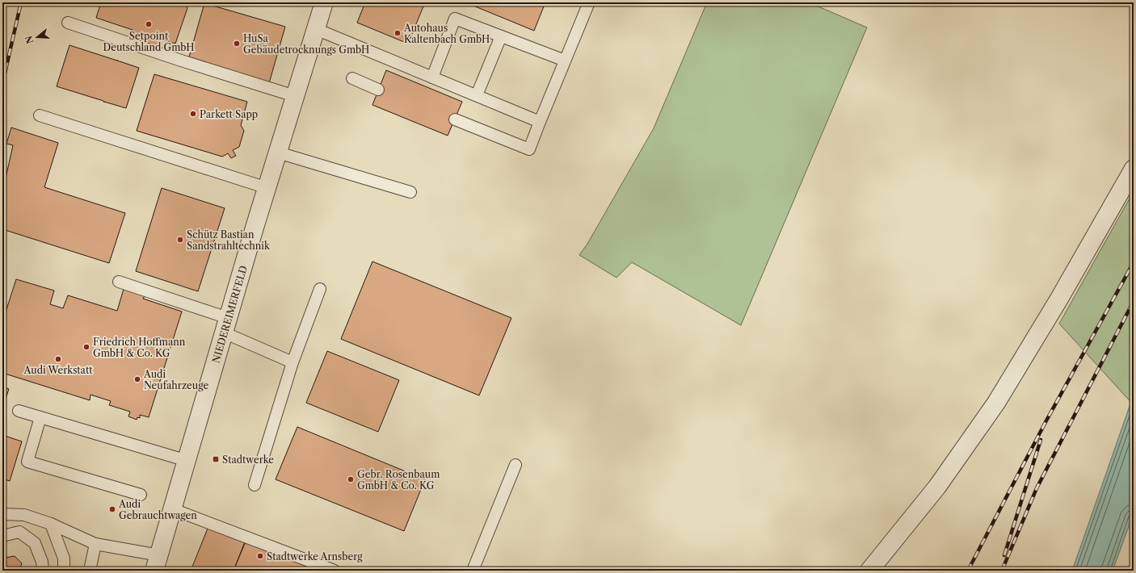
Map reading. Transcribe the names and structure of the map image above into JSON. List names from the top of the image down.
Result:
{
  "streets": {
    "street": ["NIEDEREIMERFELD"]
  },
  "places": {
    "other": [
      "Setpoint Deutschland GmbH",
      "Autohaus Kaltenbach GmbH",
      "HuSa Gebäudetrocknungs GmbH",
      "Parkett Sapp",
      "Schütz Bastian Sandstrahltechnik",
      "Friedrich Hoffmann GmbH & Co. KG",
      "Audi Werkstatt",
      "Audi Neufahrzeuge",
      "Gebr. Rosenbaum GmbH & Co. KG",
      "Audi Gebrauchtwagen",
      "Stadtwerke Arnsberg"
    ],
    "transit": ["Stadtwerke"]
  },
  "north": "left"
}
